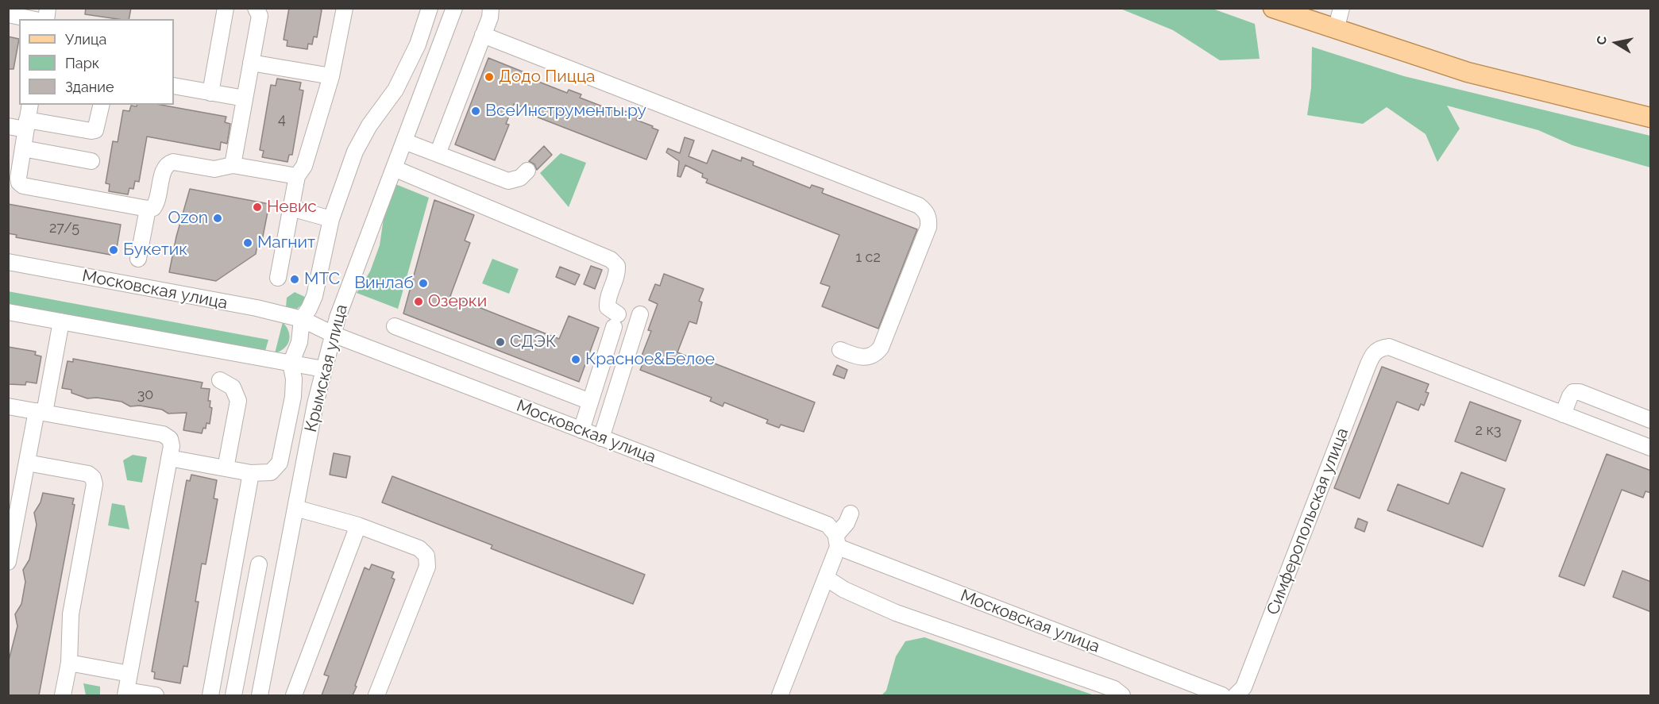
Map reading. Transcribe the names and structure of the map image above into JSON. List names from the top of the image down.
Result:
{
  "streets": {
    "street": ["Московская улица", "Крымская улица", "Симферопольская улица"]
  },
  "crossings": [
    ["Московская улица", "Крымская улица"]
  ],
  "places": [
    "Додо Пицца",
    "ВсеИнструменты.ру",
    "Невис",
    "Ozon",
    "Магнит",
    "Букетик",
    "МТС",
    "Винлаб",
    "Озерки",
    "СДЭК",
    "Красное&Белое"
  ],
  "house_numbers": [
    "4",
    "27/5",
    "1 с2",
    "30",
    "2 к3"
  ],
  "legend": ["Улица", "Парк", "Здание"],
  "north": "left"
}
